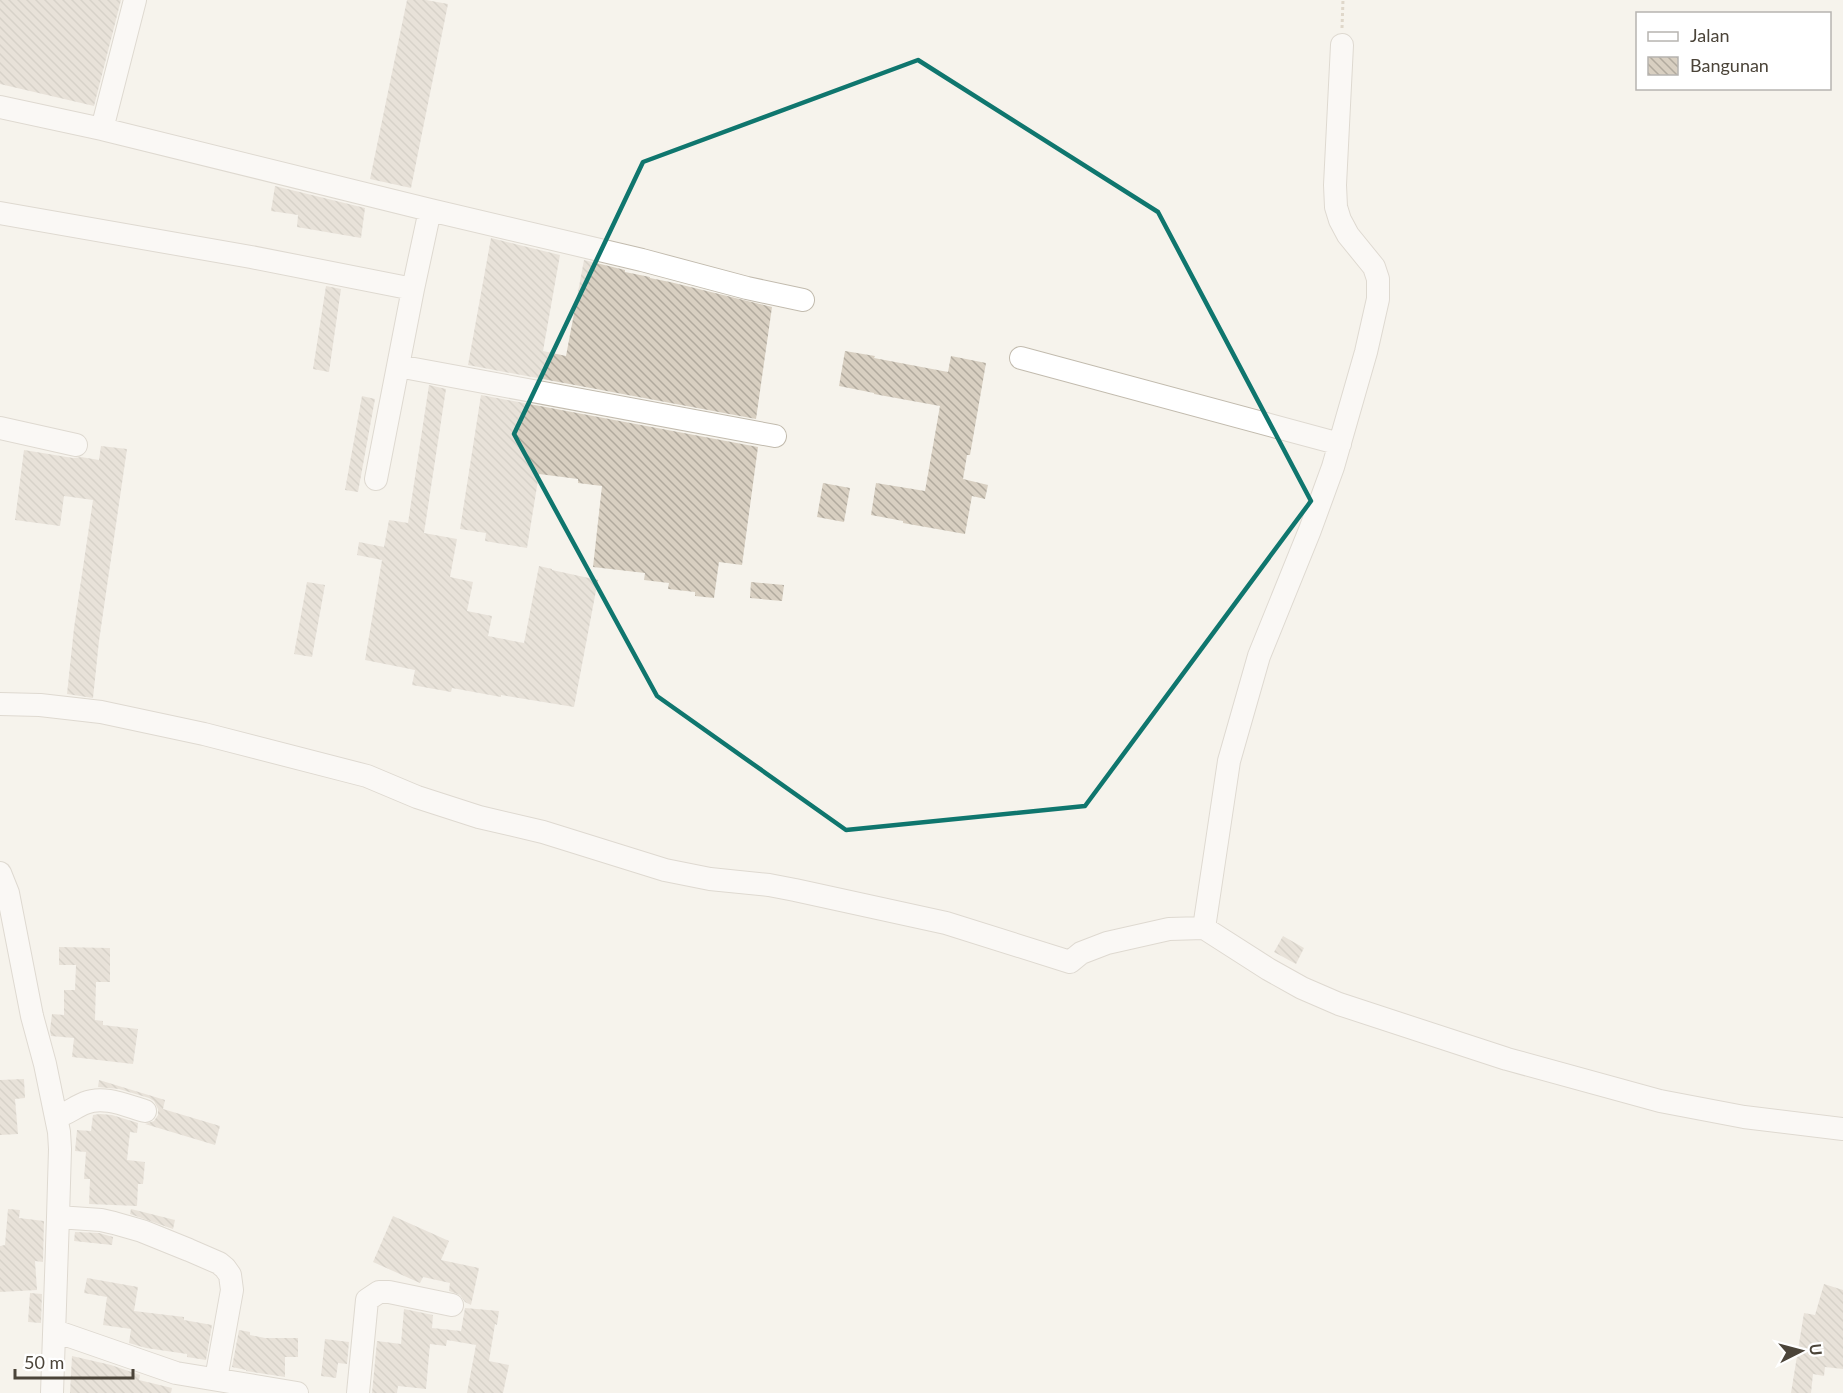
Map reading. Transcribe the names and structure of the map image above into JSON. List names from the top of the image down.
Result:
{
  "legend": ["Jalan", "Bangunan"],
  "scale_bar": "50 m",
  "north": "right"
}
